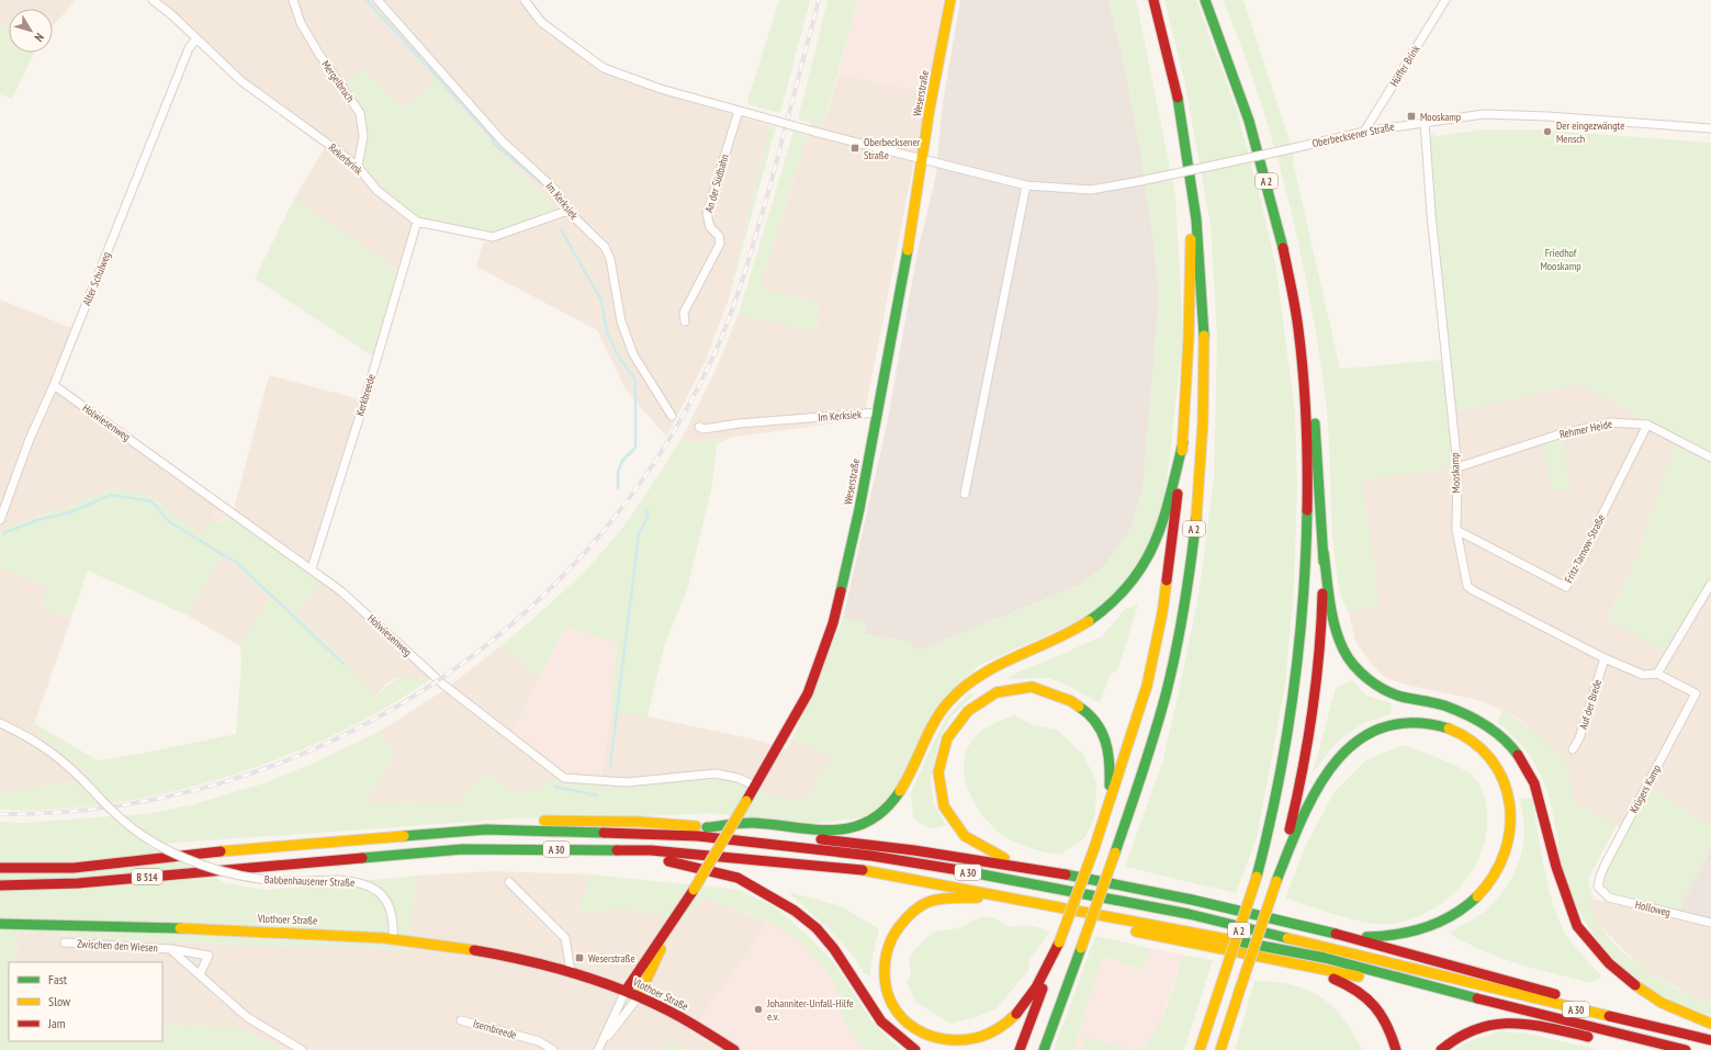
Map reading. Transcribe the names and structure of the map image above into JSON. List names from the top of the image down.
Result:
{
  "streets": {
    "main road": [
      "Weserstraße",
      "A 2",
      "A 30",
      "B 514",
      "Vlothoer Straße"
    ],
    "street": [
      "Hüffer Brink",
      "Mergelbruch",
      "Oberbecksener Straße",
      "Rekerbrink",
      "An der Südbahn",
      "Im Kerksiek",
      "Alter Schulweg",
      "Kerkbreede",
      "Holwiesenweg",
      "Rehmer Heide",
      "Mooskamp",
      "Fritz-Tarnow-Straße",
      "Auf der Brede",
      "Krügers Kamp",
      "Babbenhausener Straße",
      "Holloweg",
      "Zwischen den Wiesen",
      "Isernbreede"
    ]
  },
  "crossings": [
    ["Hüffer Brink", "Oberbecksener Straße"],
    ["Mergelbruch", "Rekerbrink"],
    ["Weserstraße", "Oberbecksener Straße"],
    ["Weserstraße", "Im Kerksiek"],
    ["Weserstraße", "Holwiesenweg"],
    ["Weserstraße", "Vlothoer Straße"],
    ["Oberbecksener Straße", "An der Südbahn"],
    ["Oberbecksener Straße", "Mooskamp"],
    ["Rekerbrink", "Im Kerksiek"],
    ["Rekerbrink", "Alter Schulweg"],
    ["Rekerbrink", "Kerkbreede"],
    ["Alter Schulweg", "Holwiesenweg"],
    ["Kerkbreede", "Holwiesenweg"],
    ["Rehmer Heide", "Mooskamp"],
    ["Rehmer Heide", "Fritz-Tarnow-Straße"],
    ["Mooskamp", "Fritz-Tarnow-Straße"],
    ["Mooskamp", "Auf der Brede"],
    ["Mooskamp", "Krügers Kamp"],
    ["Krügers Kamp", "Holloweg"],
    ["A 30", "B 514"],
    ["Babbenhausener Straße", "Vlothoer Straße"]
  ],
  "parks": ["Friedhof Mooskamp"],
  "places": {
    "transit": ["Mooskamp", "Oberbecksener Straße", "Weserstraße"],
    "other": ["Der eingezwängte Mensch", "Johanniter-Unfall-Hilfe e.v."]
  },
  "legend": ["Fast", "Slow", "Jam"],
  "north": "bottom right"
}
